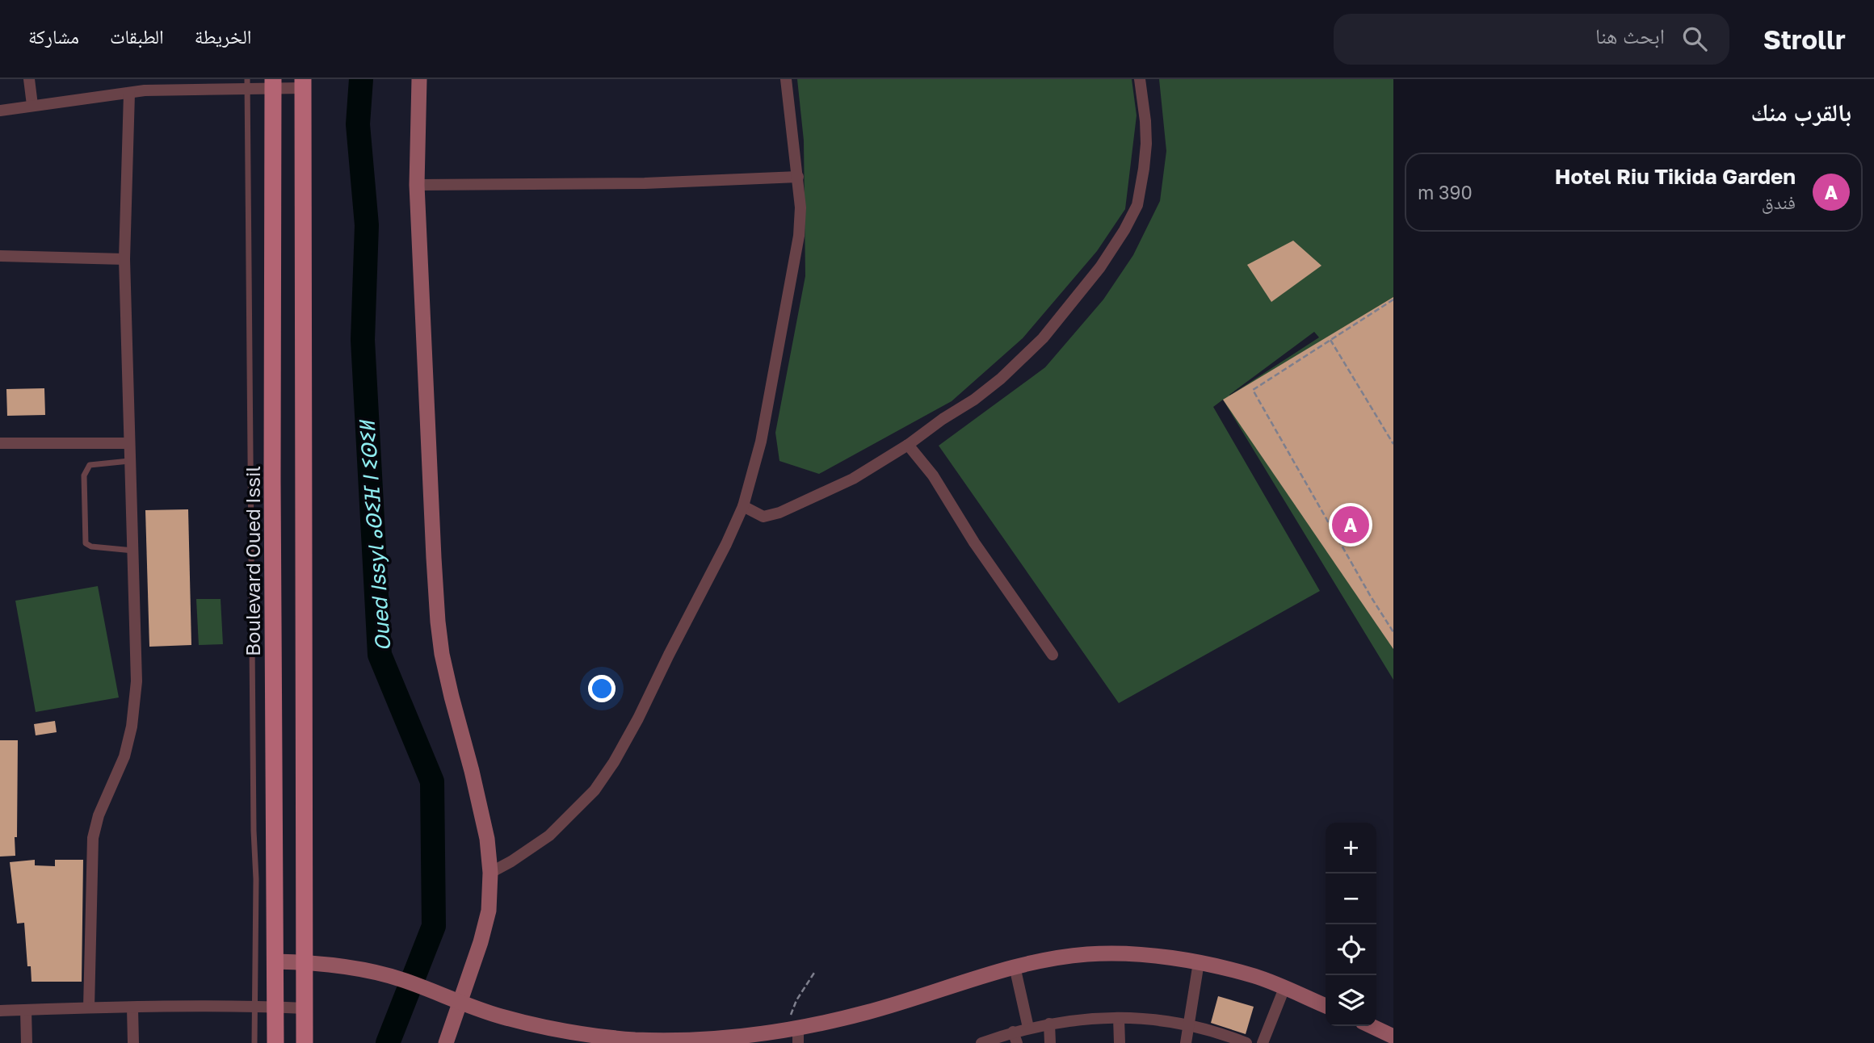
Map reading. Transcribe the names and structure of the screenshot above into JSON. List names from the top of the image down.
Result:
{
  "streets": {
    "main road": ["Boulevard Oued Issil"]
  },
  "water": ["Oued Issyl ⴰⵙⵉⴼ ⵏ ⵉⵙⵉⵍ"],
  "page": {
    "header": "Strollr",
    "search": "ابحث هنا",
    "nav": ["الخريطة", "الطبقات", "مشاركة"],
    "heading": "بالقرب منك",
    "list": [
      {
        "mark": "A",
        "name": "Hotel Riu Tikida Garden",
        "note": "فندق",
        "value": "390 m"
      }
    ],
    "pins": "A",
    "map_buttons": ["+", "−"]
  }
}
